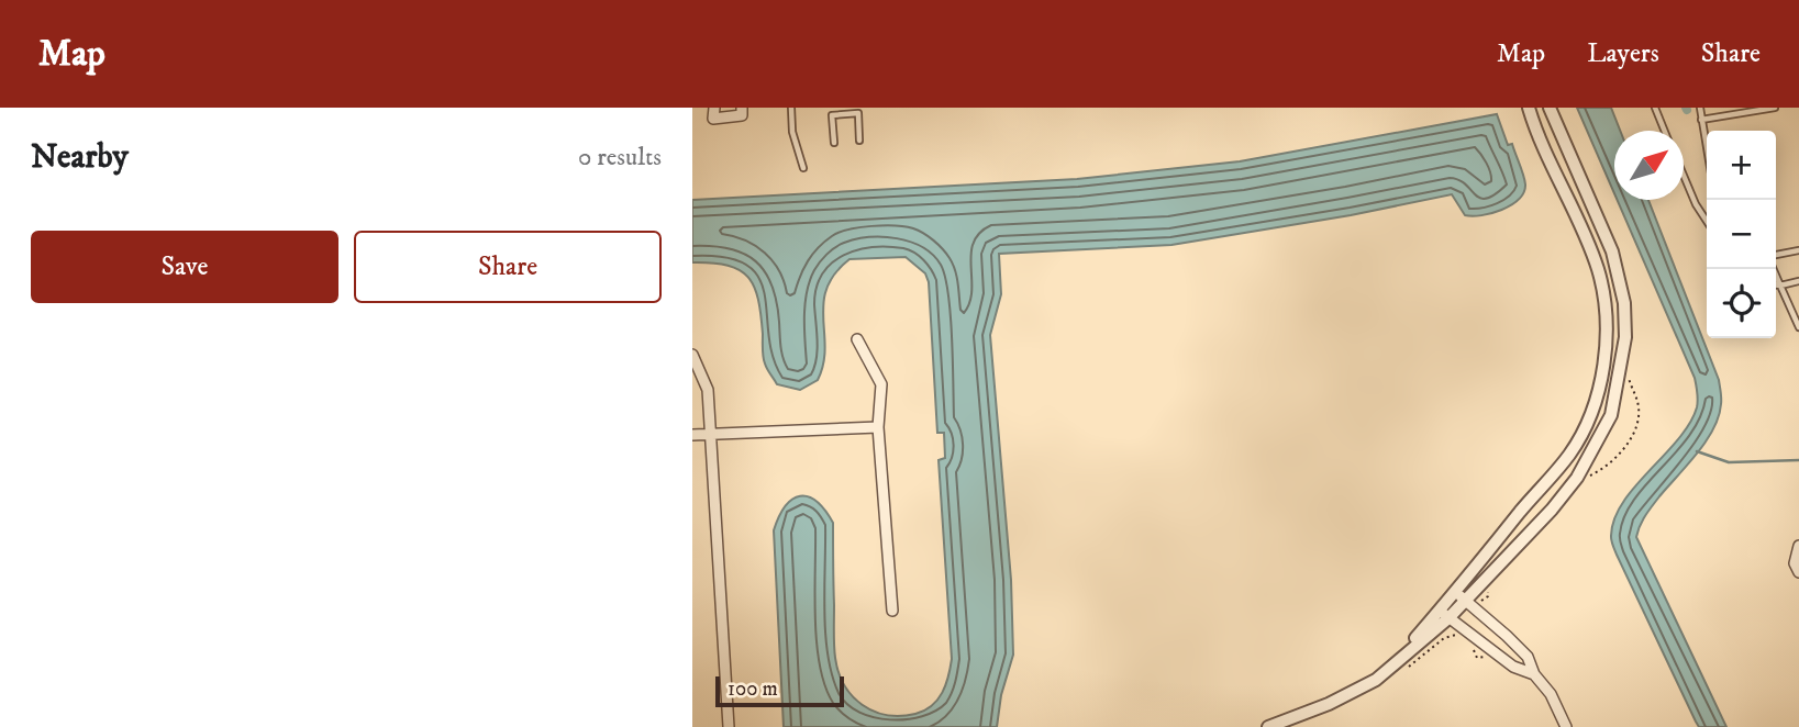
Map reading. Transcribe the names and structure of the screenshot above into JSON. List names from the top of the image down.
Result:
{
  "scale_bar": "100 m",
  "north": "top right",
  "page": {
    "header": "Map",
    "nav": ["Map", "Layers", "Share"],
    "heading": ["Nearby", "0 results"],
    "map_buttons": ["+", "−"],
    "buttons": ["Save", "Share"],
    "scale": "100 m"
  }
}
